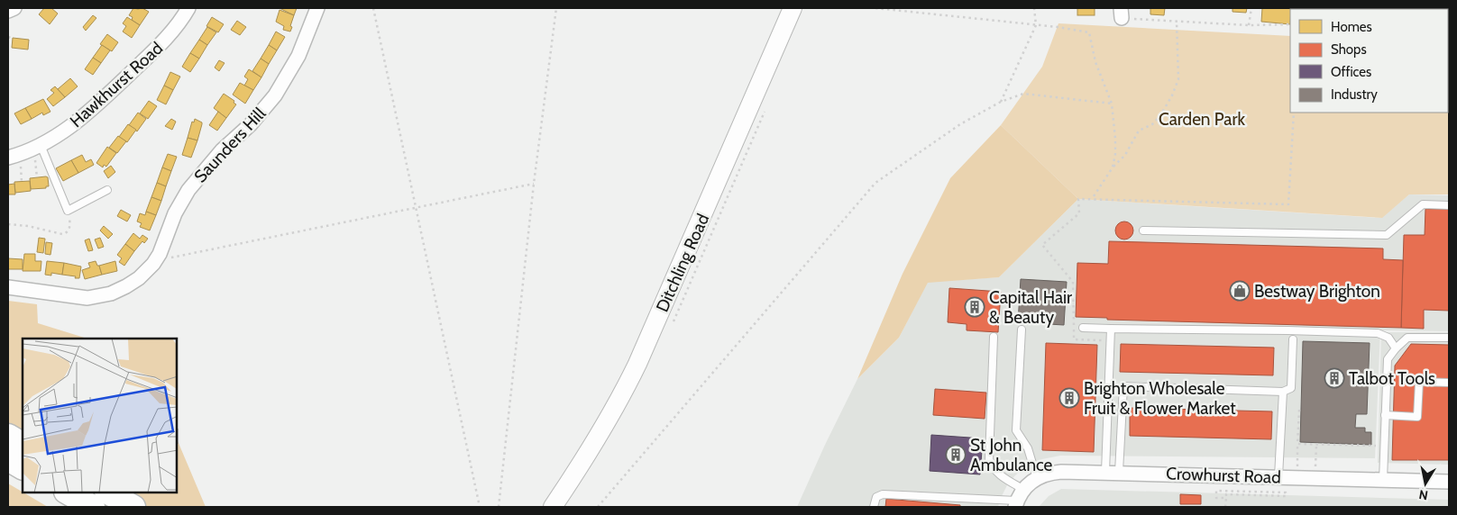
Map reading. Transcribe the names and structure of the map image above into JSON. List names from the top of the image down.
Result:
{
  "streets": {
    "street": [
      "Hawkhurst Road",
      "Saunders Hill",
      "Ditchling Road",
      "Crowhurst Road"
    ]
  },
  "parks": ["Carden Park"],
  "places": {
    "shop": ["Bestway Brighton"],
    "building": [
      "Capital Hair & Beauty",
      "Talbot Tools",
      "Brighton Wholesale Fruit & Flower Market",
      "St John Ambulance"
    ]
  },
  "legend": [
    "Homes",
    "Shops",
    "Offices",
    "Industry"
  ],
  "north": "bottom"
}
